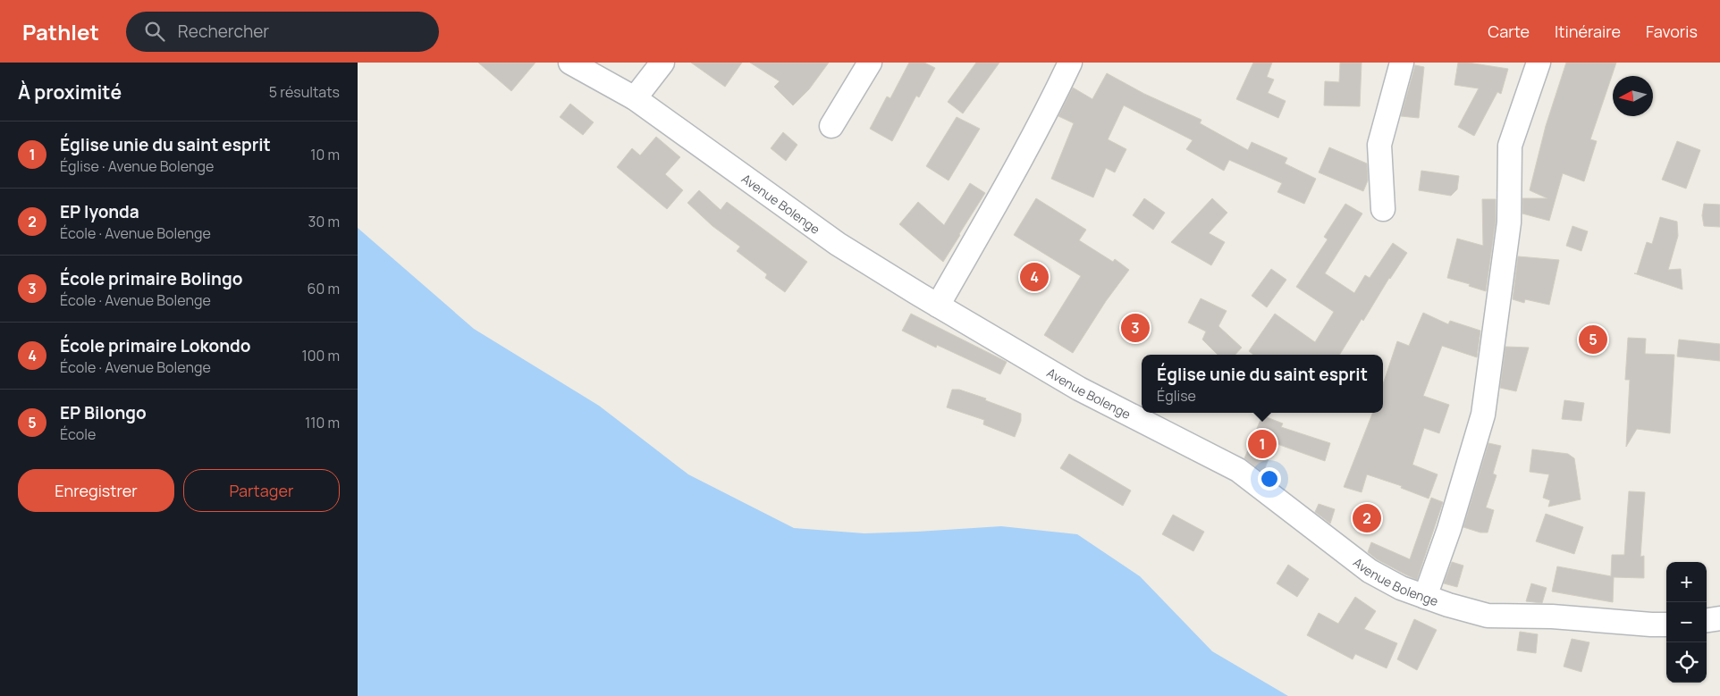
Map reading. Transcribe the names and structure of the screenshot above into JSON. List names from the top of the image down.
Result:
{
  "streets": {
    "street": ["Avenue Bolenge"]
  },
  "north": "left",
  "page": {
    "header": "Pathlet",
    "search": "Rechercher",
    "nav": ["Carte", "Itinéraire", "Favoris"],
    "heading": ["À proximité", "5 résultats"],
    "list": [
      {
        "mark": "1",
        "name": "Église unie du saint esprit",
        "note": "Église · Avenue Bolenge",
        "value": "10 m"
      },
      {
        "mark": "2",
        "name": "EP Iyonda",
        "note": "École · Avenue Bolenge",
        "value": "30 m"
      },
      {
        "mark": "3",
        "name": "École primaire Bolingo",
        "note": "École · Avenue Bolenge",
        "value": "60 m"
      },
      {
        "mark": "4",
        "name": "École primaire Lokondo",
        "note": "École · Avenue Bolenge",
        "value": "100 m"
      },
      {
        "mark": "5",
        "name": "EP Bilongo",
        "note": "École",
        "value": "110 m"
      }
    ],
    "pins": [
      "4",
      "3",
      "5",
      "1",
      "2"
    ],
    "popup": ["Église unie du saint esprit", "Église"],
    "buttons": ["Enregistrer", "Partager"],
    "map_buttons": ["+", "−"]
  }
}
